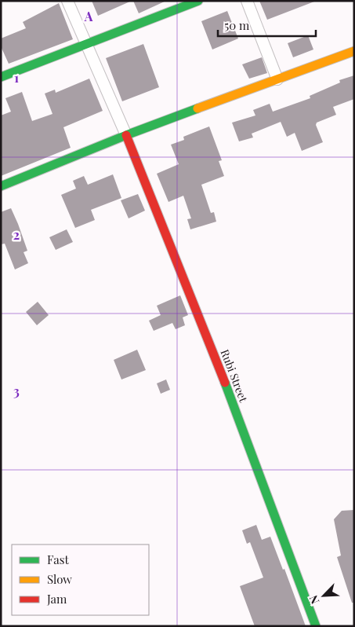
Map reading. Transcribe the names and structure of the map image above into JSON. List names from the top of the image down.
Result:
{
  "streets": {
    "street": ["Rubi Street"]
  },
  "legend": ["Fast", "Slow", "Jam"],
  "scale_bar": "50 m",
  "north": "bottom left",
  "grid": {
    "columns": ["A"],
    "rows": ["1", "2", "3"]
  }
}
